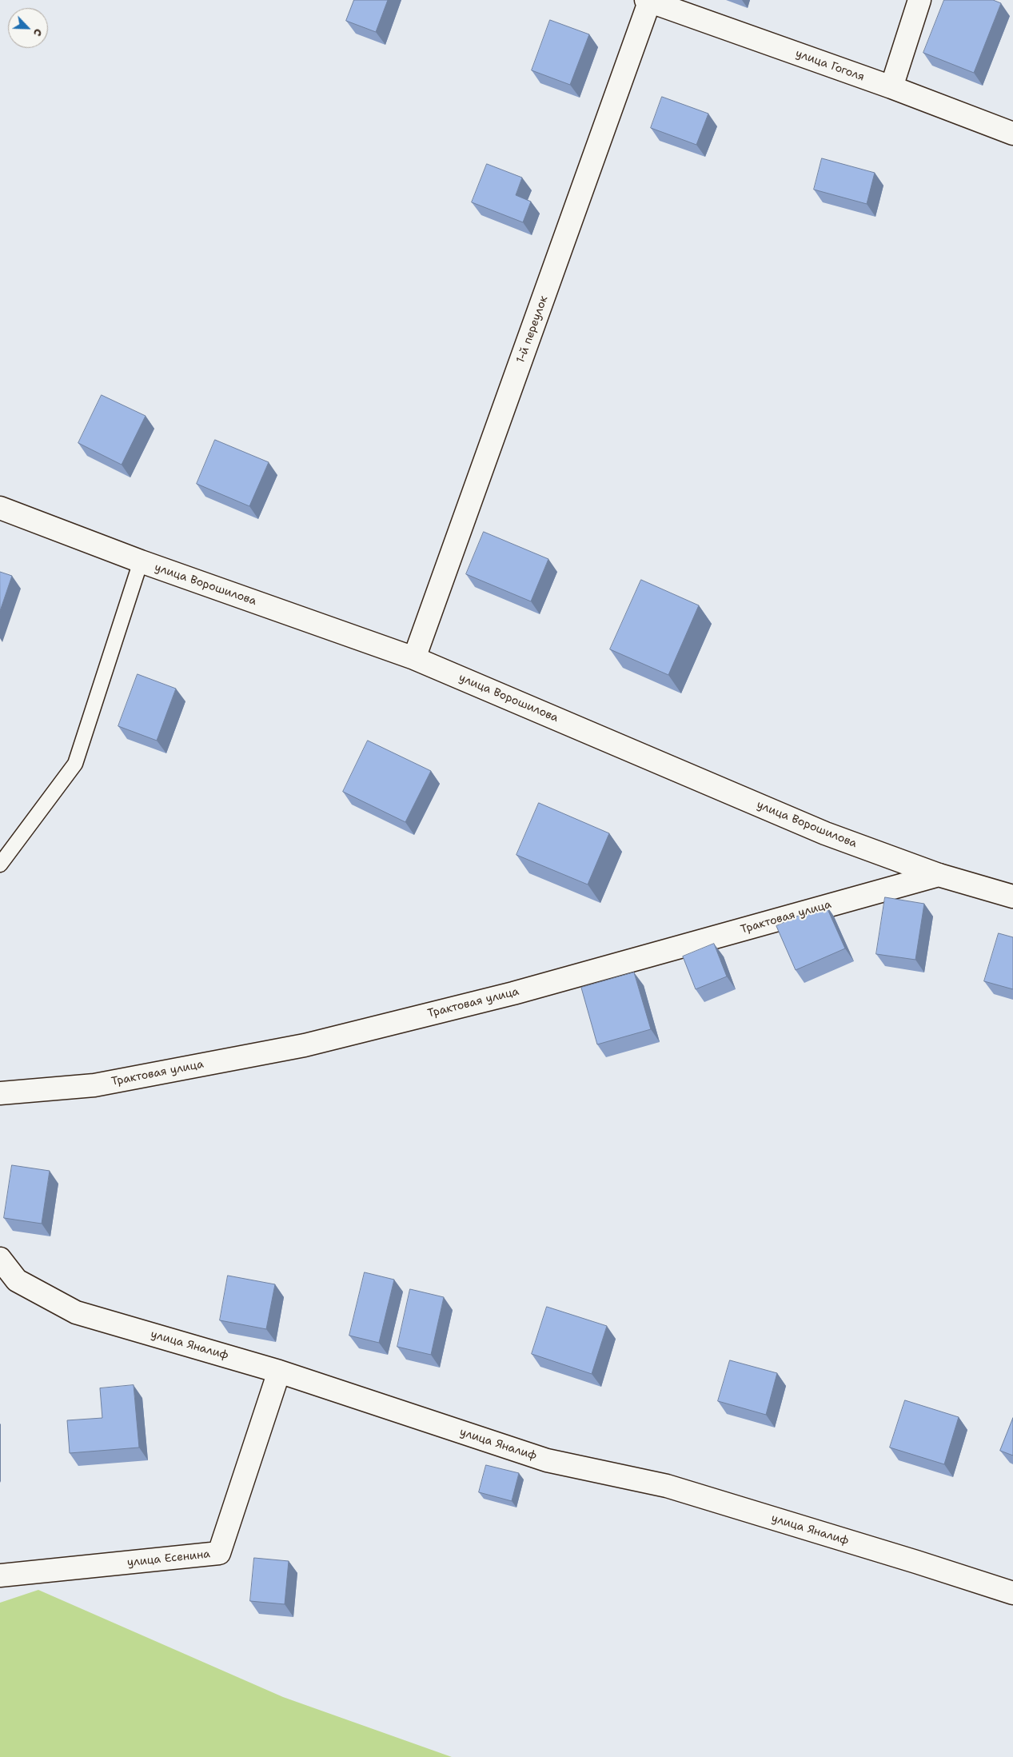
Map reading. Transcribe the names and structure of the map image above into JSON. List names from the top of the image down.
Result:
{
  "streets": {
    "street": [
      "улица Гоголя",
      "1-й переулок",
      "улица Ворошилова",
      "Трактовая улица",
      "улица Яналиф",
      "улица Есенина"
    ]
  },
  "crossings": [
    ["улица Гоголя", "1-й переулок"],
    ["1-й переулок", "улица Ворошилова"],
    ["улица Ворошилова", "Трактовая улица"],
    ["улица Яналиф", "улица Есенина"]
  ],
  "north": "bottom right"
}
